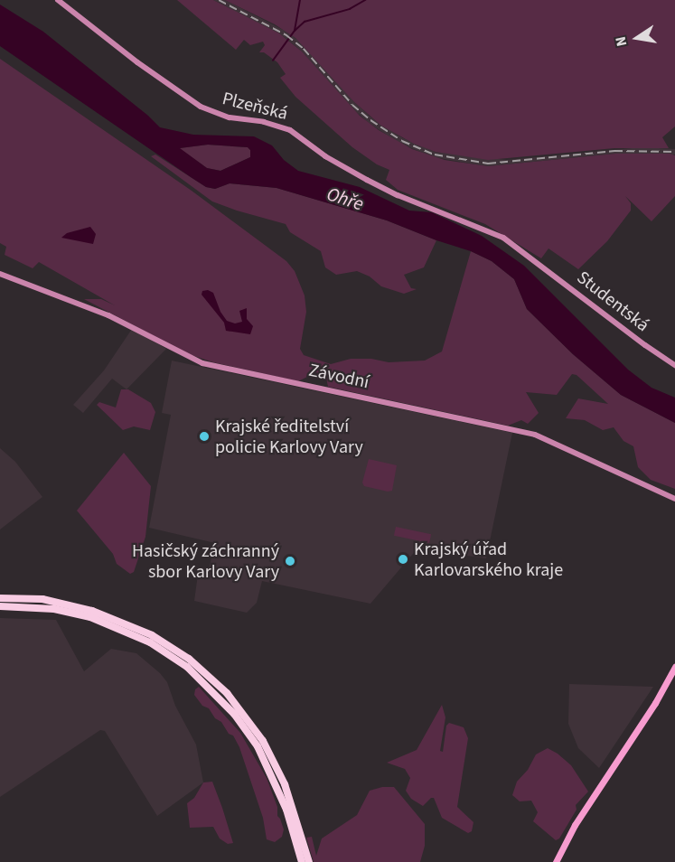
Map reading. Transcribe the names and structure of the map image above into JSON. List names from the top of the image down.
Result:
{
  "streets": {
    "street": ["Plzeňská", "Studentská", "Závodní"]
  },
  "crossings": [
    ["Plzeňská", "Studentská"]
  ],
  "water": ["Ohře"],
  "places": ["Krajské ředitelství policie Karlovy Vary", "Krajský úřad Karlovarského kraje", "Hasičský záchranný sbor Karlovy Vary"],
  "north": "left"
}
